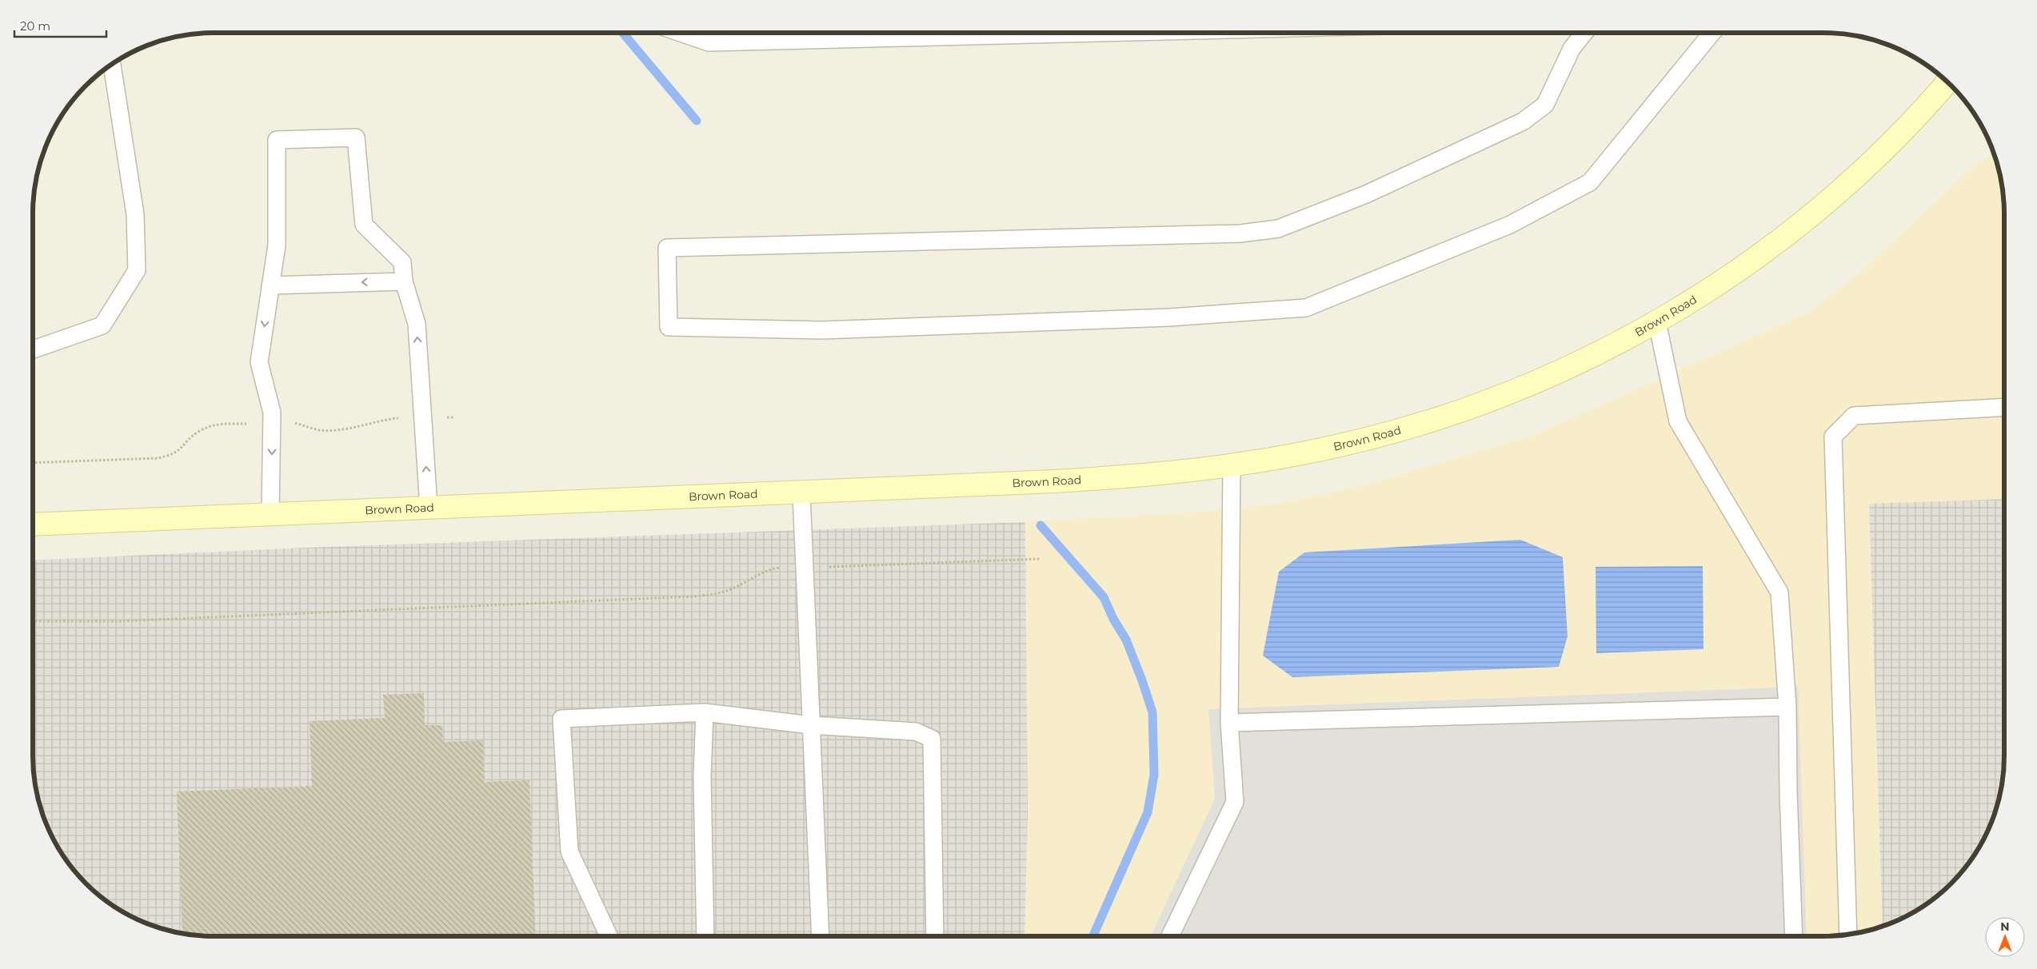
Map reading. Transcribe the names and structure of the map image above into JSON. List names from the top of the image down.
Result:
{
  "streets": {
    "main road": ["Brown Road"]
  },
  "scale_bar": "20 m",
  "north": "top"
}
